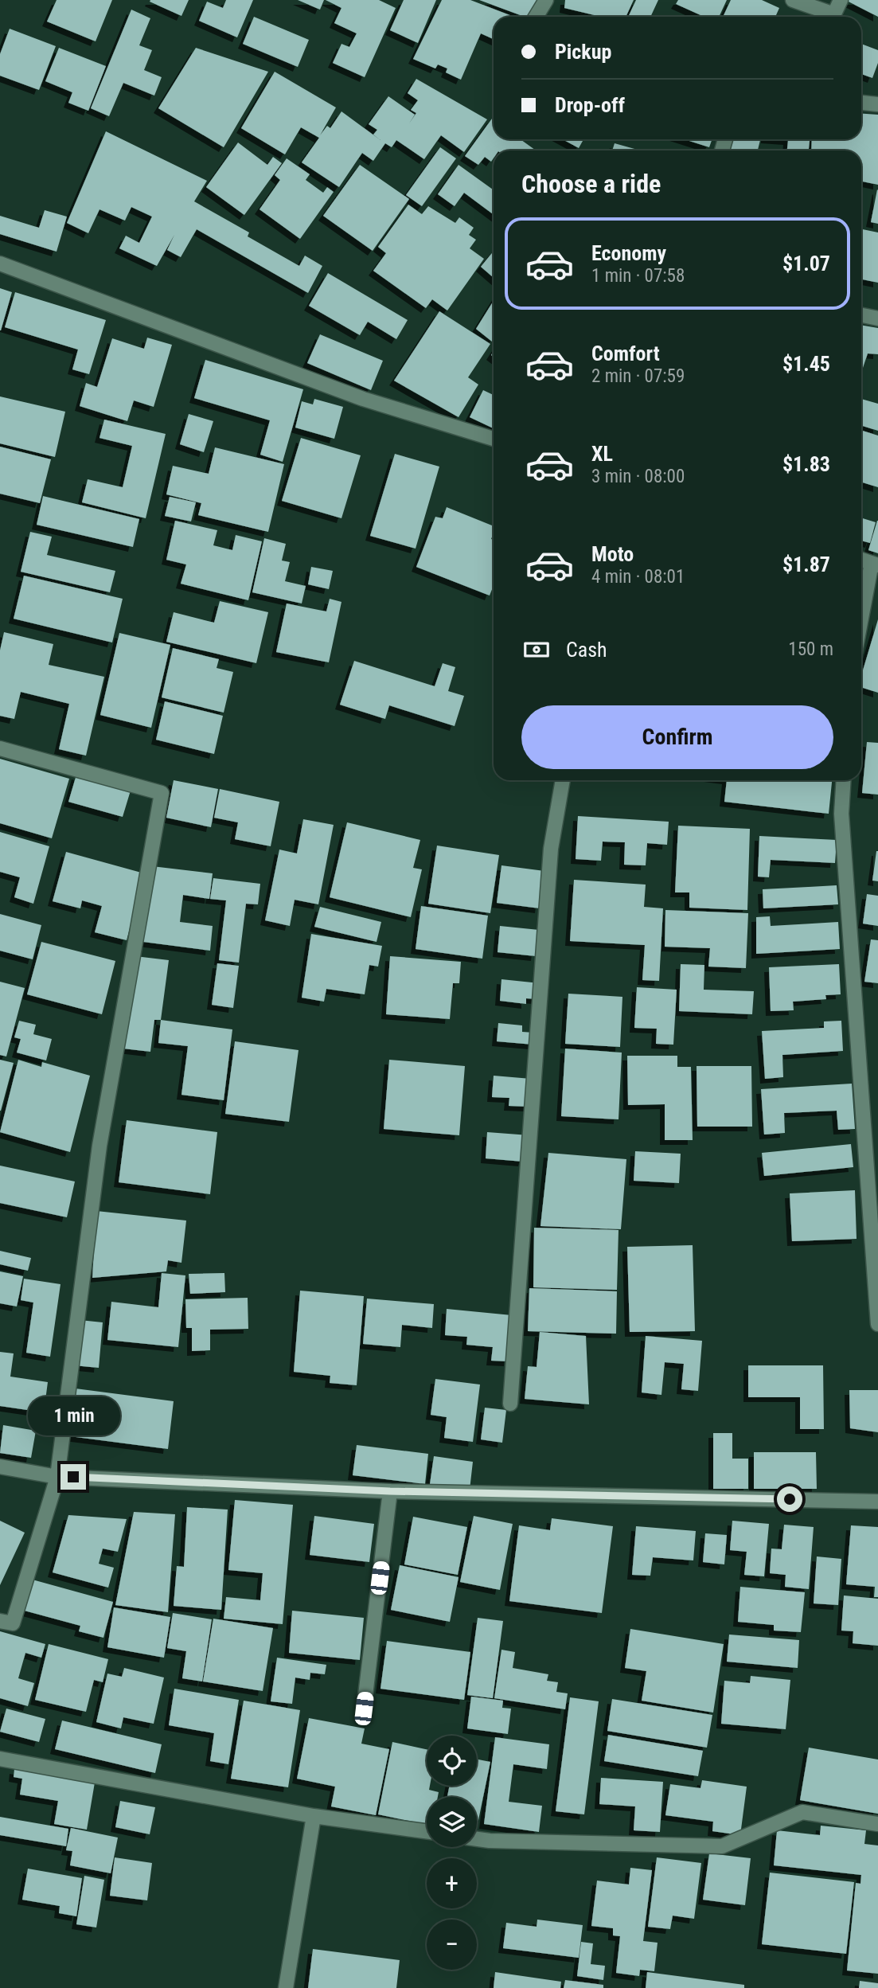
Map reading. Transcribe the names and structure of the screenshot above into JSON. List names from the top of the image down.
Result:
{
  "page": {
    "banner": ["Pickup", "Drop-off"],
    "heading": "Choose a ride",
    "list": [
      {
        "name": "Economy",
        "note": "1 min · 07:58",
        "value": "$1.07"
      },
      {
        "name": "Comfort",
        "note": "2 min · 07:59",
        "value": "$1.45"
      },
      {
        "name": "XL",
        "note": "3 min · 08:00",
        "value": "$1.83"
      },
      {
        "name": "Moto",
        "note": "4 min · 08:01",
        "value": "$1.87"
      }
    ],
    "pay": ["Cash", "150 m"],
    "buttons": "Confirm",
    "bubble": "1 min",
    "map_buttons": ["+", "−"]
  }
}
